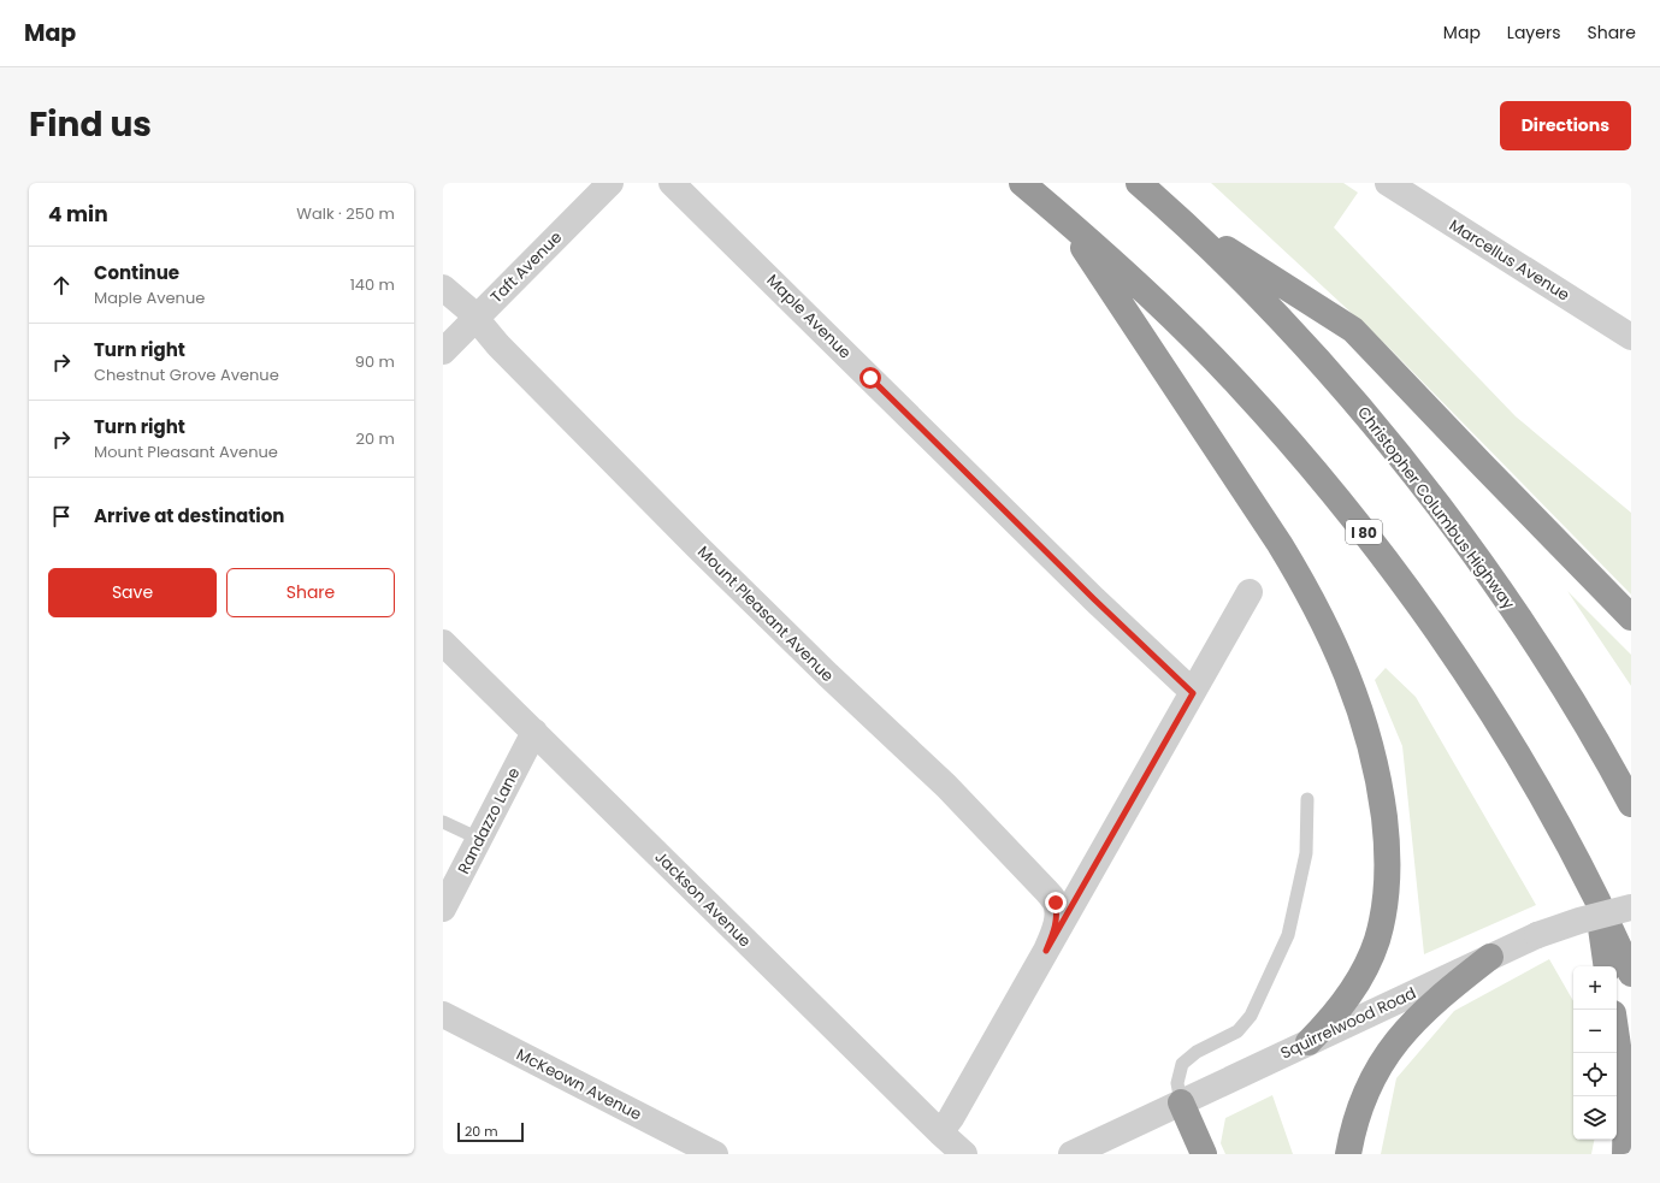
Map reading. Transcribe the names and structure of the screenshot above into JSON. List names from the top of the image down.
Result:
{
  "streets": {
    "highway": ["Christopher Columbus Highway", "I 80"],
    "street": [
      "Marcellus Avenue",
      "Taft Avenue",
      "Maple Avenue",
      "Mount Pleasant Avenue",
      "Randazzo Lane",
      "Jackson Avenue",
      "Squirrelwood Road",
      "McKeown Avenue"
    ]
  },
  "crossings": [
    ["Taft Avenue", "Mount Pleasant Avenue"],
    ["Randazzo Lane", "Jackson Avenue"]
  ],
  "scale_bar": "20 m",
  "page": {
    "header": "Map",
    "nav": ["Map", "Layers", "Share"],
    "title": "Find us",
    "buttons": [
      "Directions",
      ["Save", "Share"]
    ],
    "heading": ["4 min", "Walk · 250 m"],
    "list": [
      ["Continue", "Maple Avenue", "140 m"],
      ["Turn right", "Chestnut Grove Avenue", "90 m"],
      ["Turn right", "Mount Pleasant Avenue", "20 m"],
      "Arrive at destination"
    ],
    "map_buttons": ["+", "−"],
    "scale": "20 m"
  }
}
